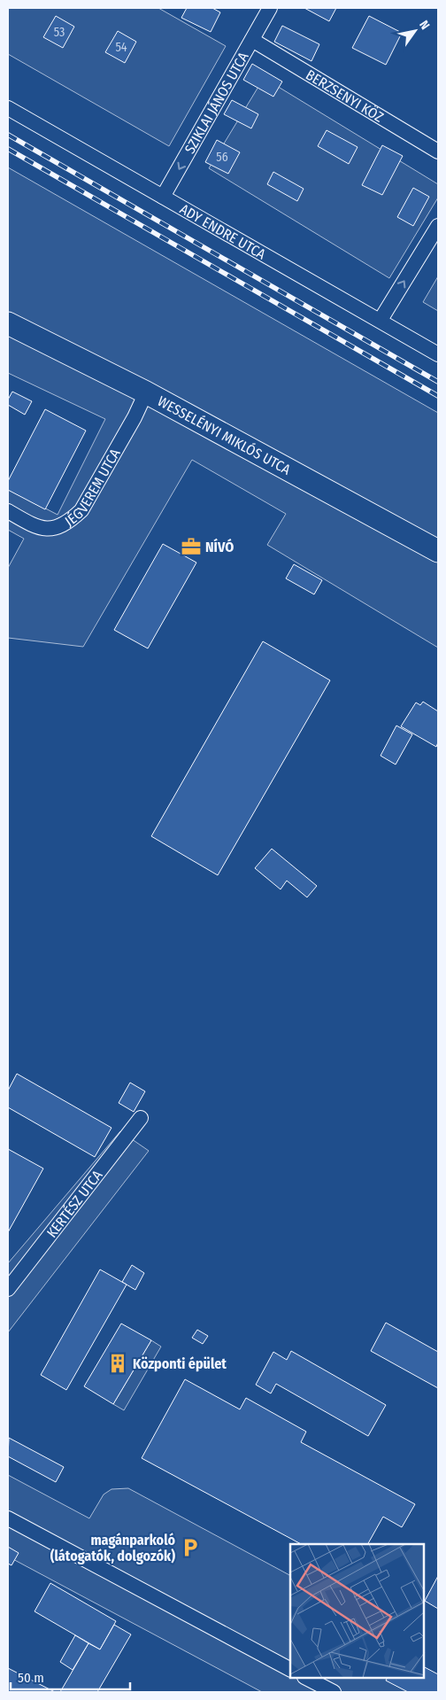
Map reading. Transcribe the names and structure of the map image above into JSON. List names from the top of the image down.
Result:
{
  "streets": {
    "main road": ["WESSELÉNYI MIKLÓS UTCA"],
    "street": [
      "BERZSENYI KÖZ",
      "SZIKLAI JÁNOS UTCA",
      "ADY ENDRE UTCA",
      "JÉGVEREM UTCA",
      "KERTÉSZ UTCA"
    ]
  },
  "crossings": [
    ["BERZSENYI KÖZ", "SZIKLAI JÁNOS UTCA"],
    ["SZIKLAI JÁNOS UTCA", "ADY ENDRE UTCA"],
    ["WESSELÉNYI MIKLÓS UTCA", "JÉGVEREM UTCA"]
  ],
  "one_way": ["SZIKLAI JÁNOS UTCA"],
  "places": {
    "office": ["NÍVÓ"],
    "building": ["Központi épület"],
    "parking": ["magánparkoló (látogatók, dolgozók)"]
  },
  "house_numbers": ["53", "54", "56"],
  "scale_bar": "50 m",
  "north": "top right"
}
